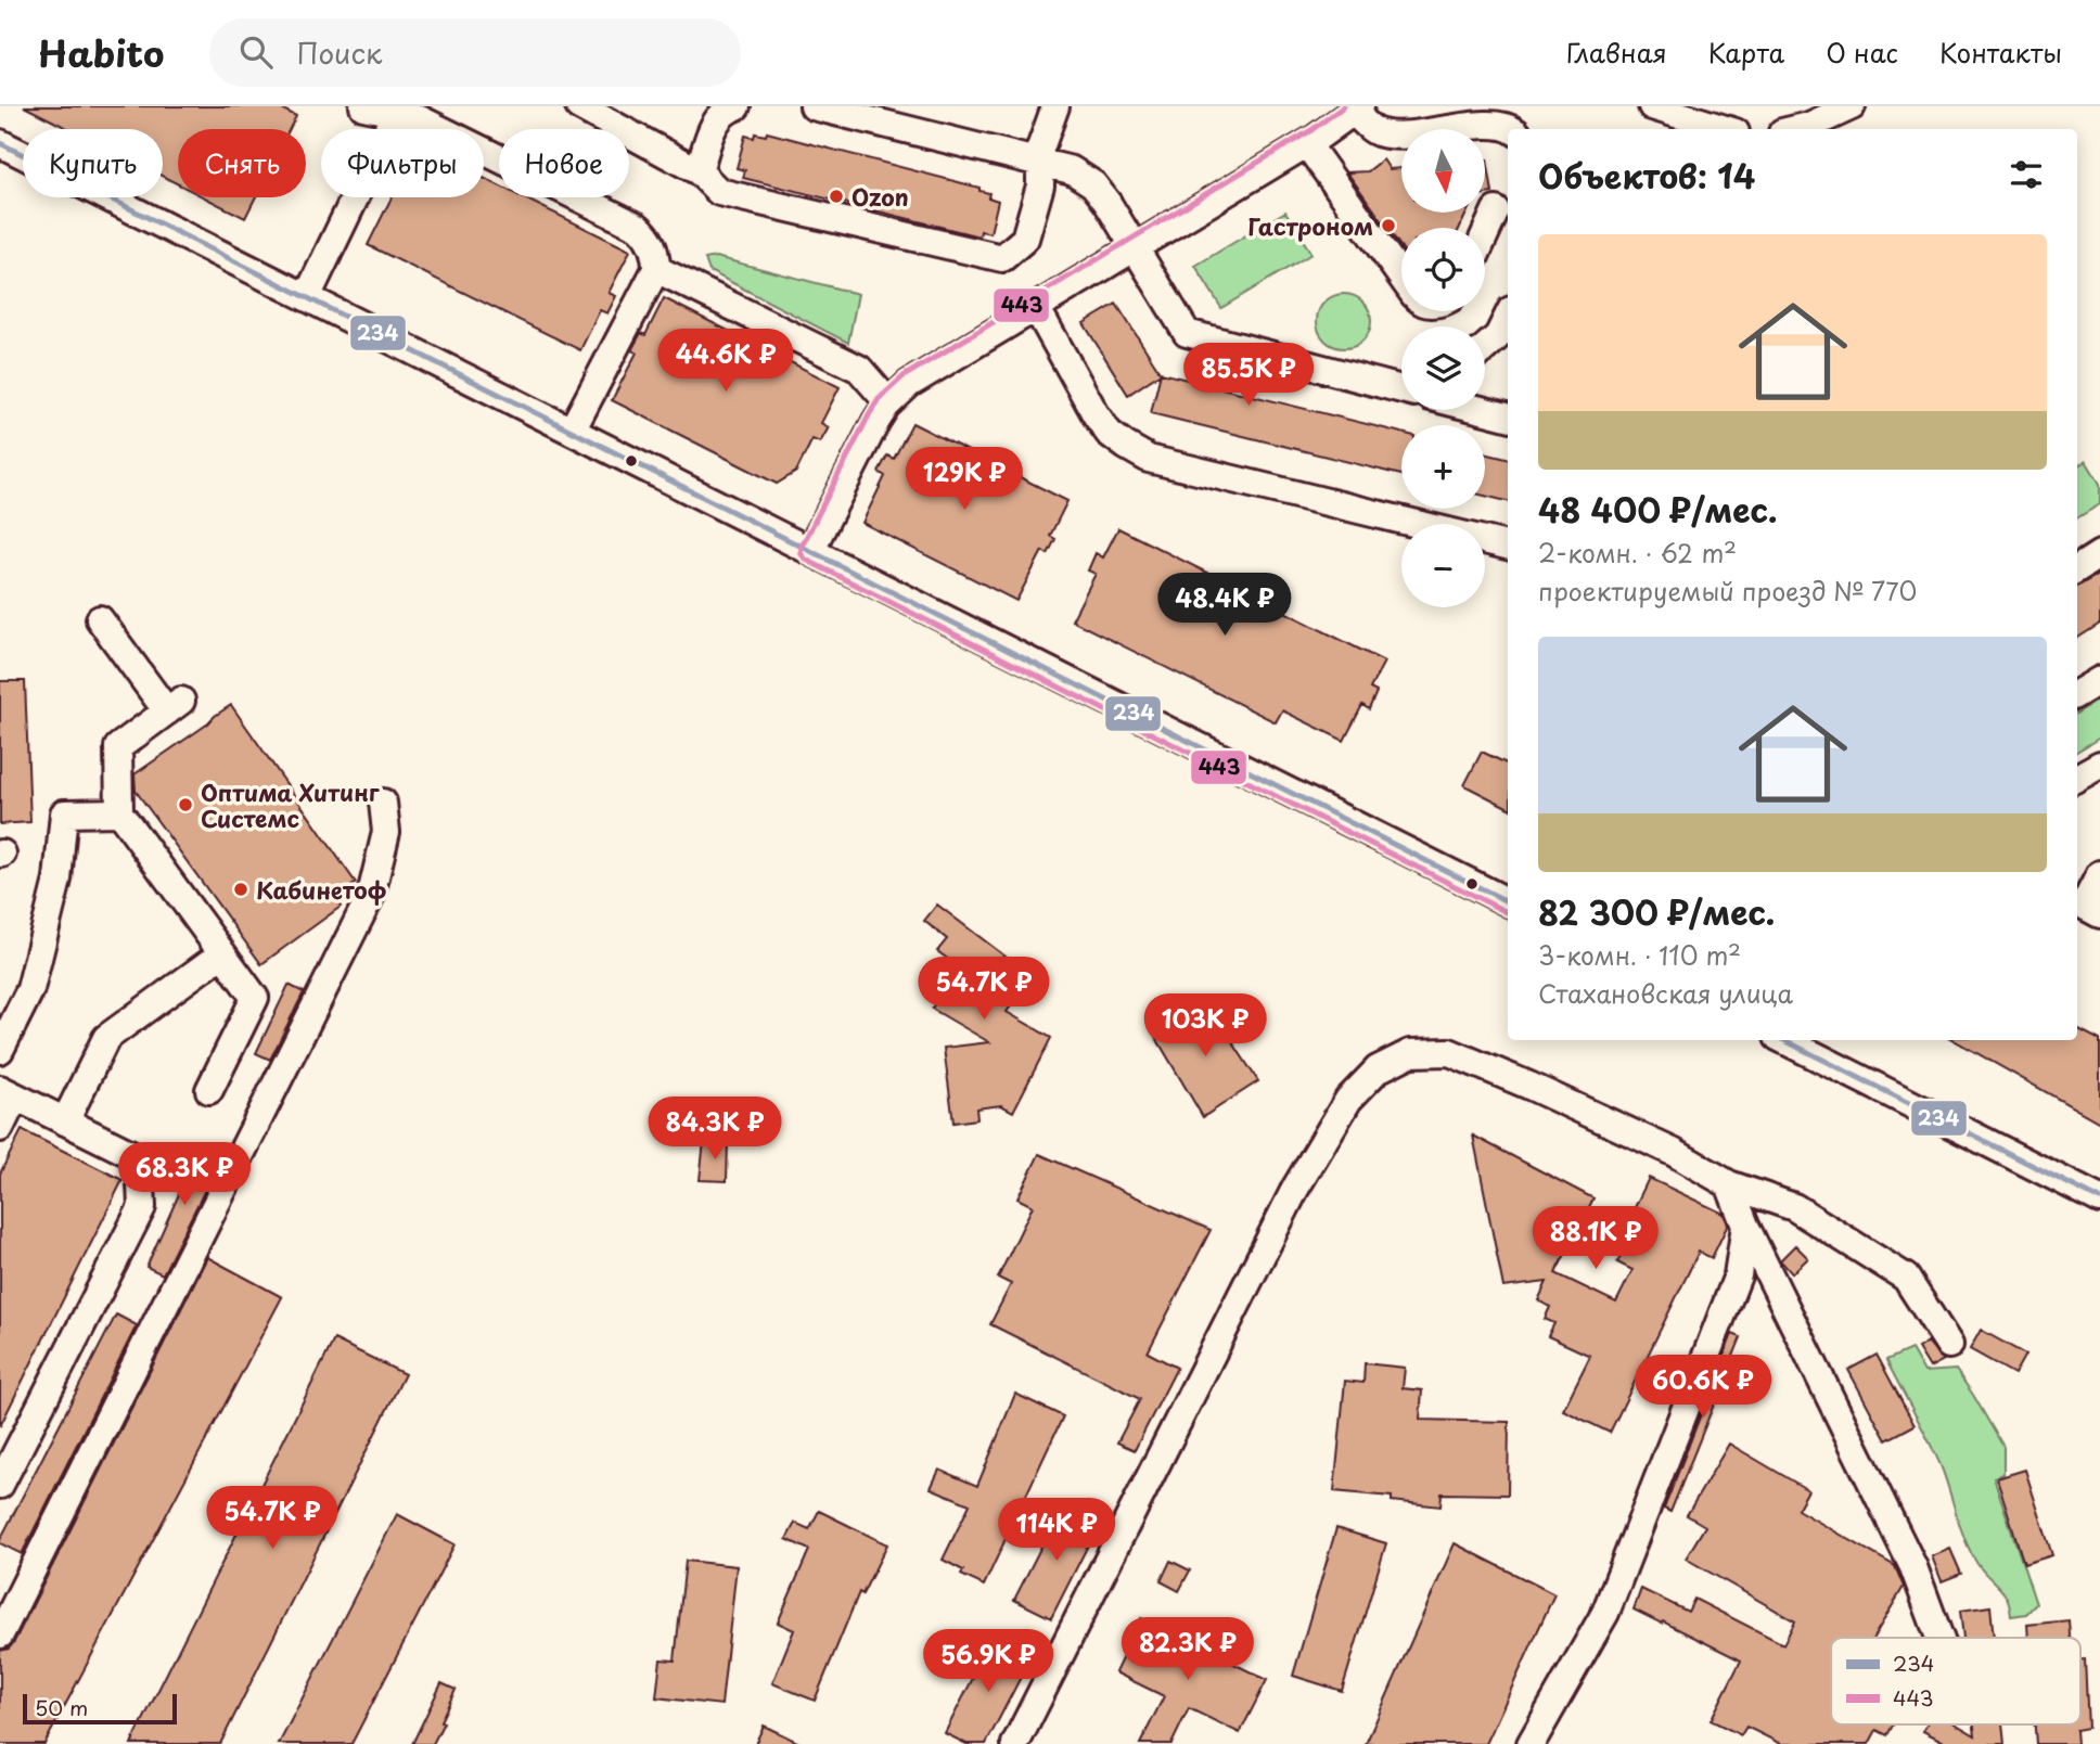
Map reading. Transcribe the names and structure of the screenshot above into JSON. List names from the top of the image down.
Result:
{
  "places": [
    "Ozon",
    "Гастроном",
    "Оптима Хитинг Системс",
    "Кабинетоф"
  ],
  "lines": ["transit line 443", "transit line 234"],
  "legend": ["234", "443"],
  "scale_bar": "50 m",
  "north": "bottom",
  "page": {
    "header": "Habito",
    "search": "Поиск",
    "nav": [
      "Главная",
      "Карта",
      "О нас",
      "Контакты"
    ],
    "map_buttons": ["+", "−"],
    "chip": [
      "Купить",
      "Снять",
      "Фильтры",
      "Новое"
    ],
    "heading": "Объектов: 14",
    "list": [
      {
        "name": "48 400 ₽/мес.",
        "note": "2-комн. · 62 m² · проектируемый проезд № 770"
      },
      {
        "name": "82 300 ₽/мес.",
        "note": "3-комн. · 110 m² · Стахановская улица"
      }
    ],
    "price": [
      "44.6K ₽",
      "85.5K ₽",
      "129K ₽",
      "48.4K ₽",
      "54.7K ₽",
      "103K ₽",
      "84.3K ₽",
      "68.3K ₽",
      "88.1K ₽",
      "60.6K ₽",
      "54.7K ₽",
      "114K ₽",
      "82.3K ₽",
      "56.9K ₽"
    ],
    "scale": "50 m"
  }
}
